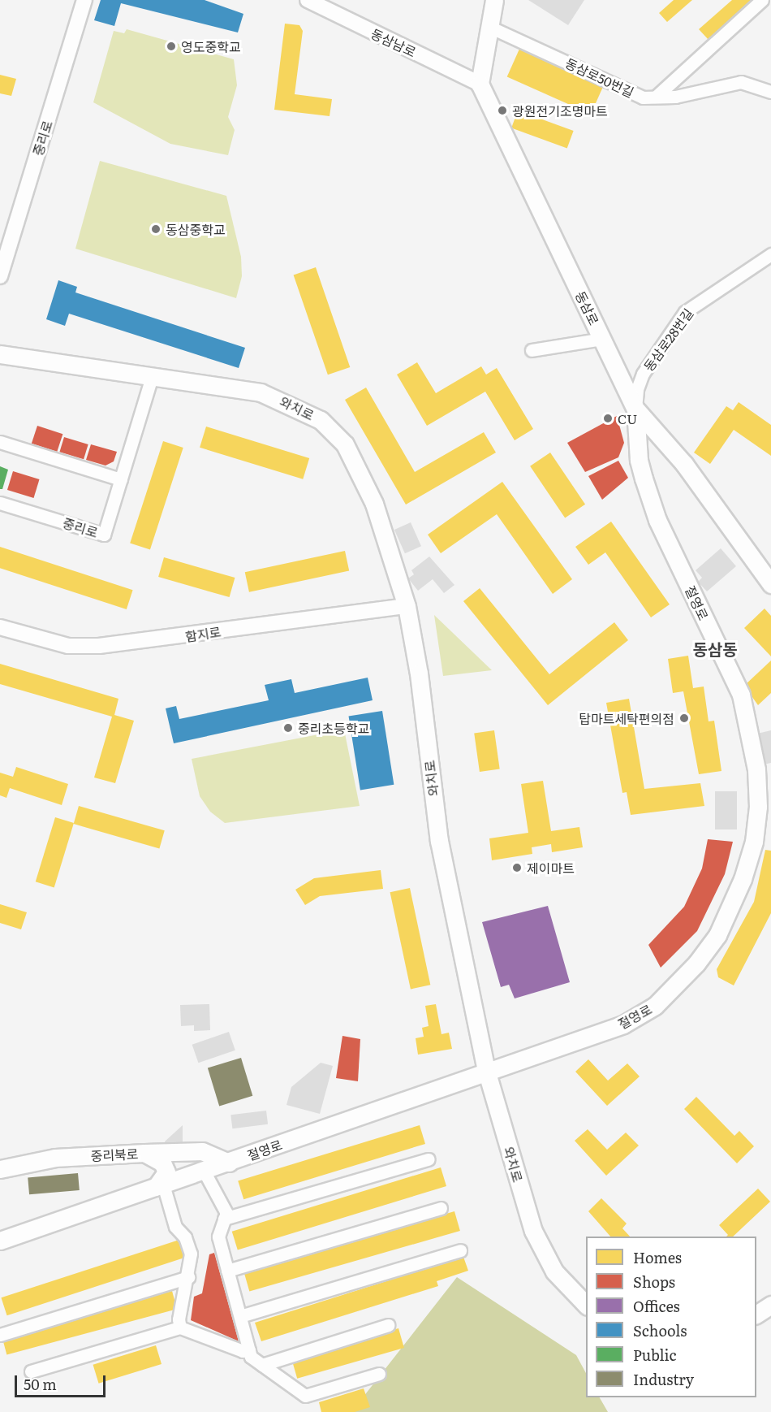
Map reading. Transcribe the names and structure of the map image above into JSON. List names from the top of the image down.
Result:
{
  "streets": {
    "main road": [
      "동삼로",
      "와치로",
      "절영로",
      "중리북로"
    ],
    "street": [
      "동삼남로",
      "동삼로50번길",
      "중리로",
      "동삼로28번길",
      "함지로"
    ]
  },
  "crossings": [
    ["동삼남로", "동삼로"],
    ["동삼로", "동삼로28번길"],
    ["동삼로", "절영로"],
    ["동삼로28번길", "절영로"],
    ["와치로", "절영로"],
    ["와치로", "함지로"],
    ["절영로", "중리북로"]
  ],
  "districts": ["동삼동"],
  "places": [
    "영도중학교",
    "광원전기조명마트",
    "동삼중학교",
    "CU",
    "탑마트세탁편의점",
    "중리초등학교",
    "제이마트"
  ],
  "legend": [
    "Homes",
    "Shops",
    "Offices",
    "Schools",
    "Public",
    "Industry"
  ],
  "scale_bar": "50 m"
}
